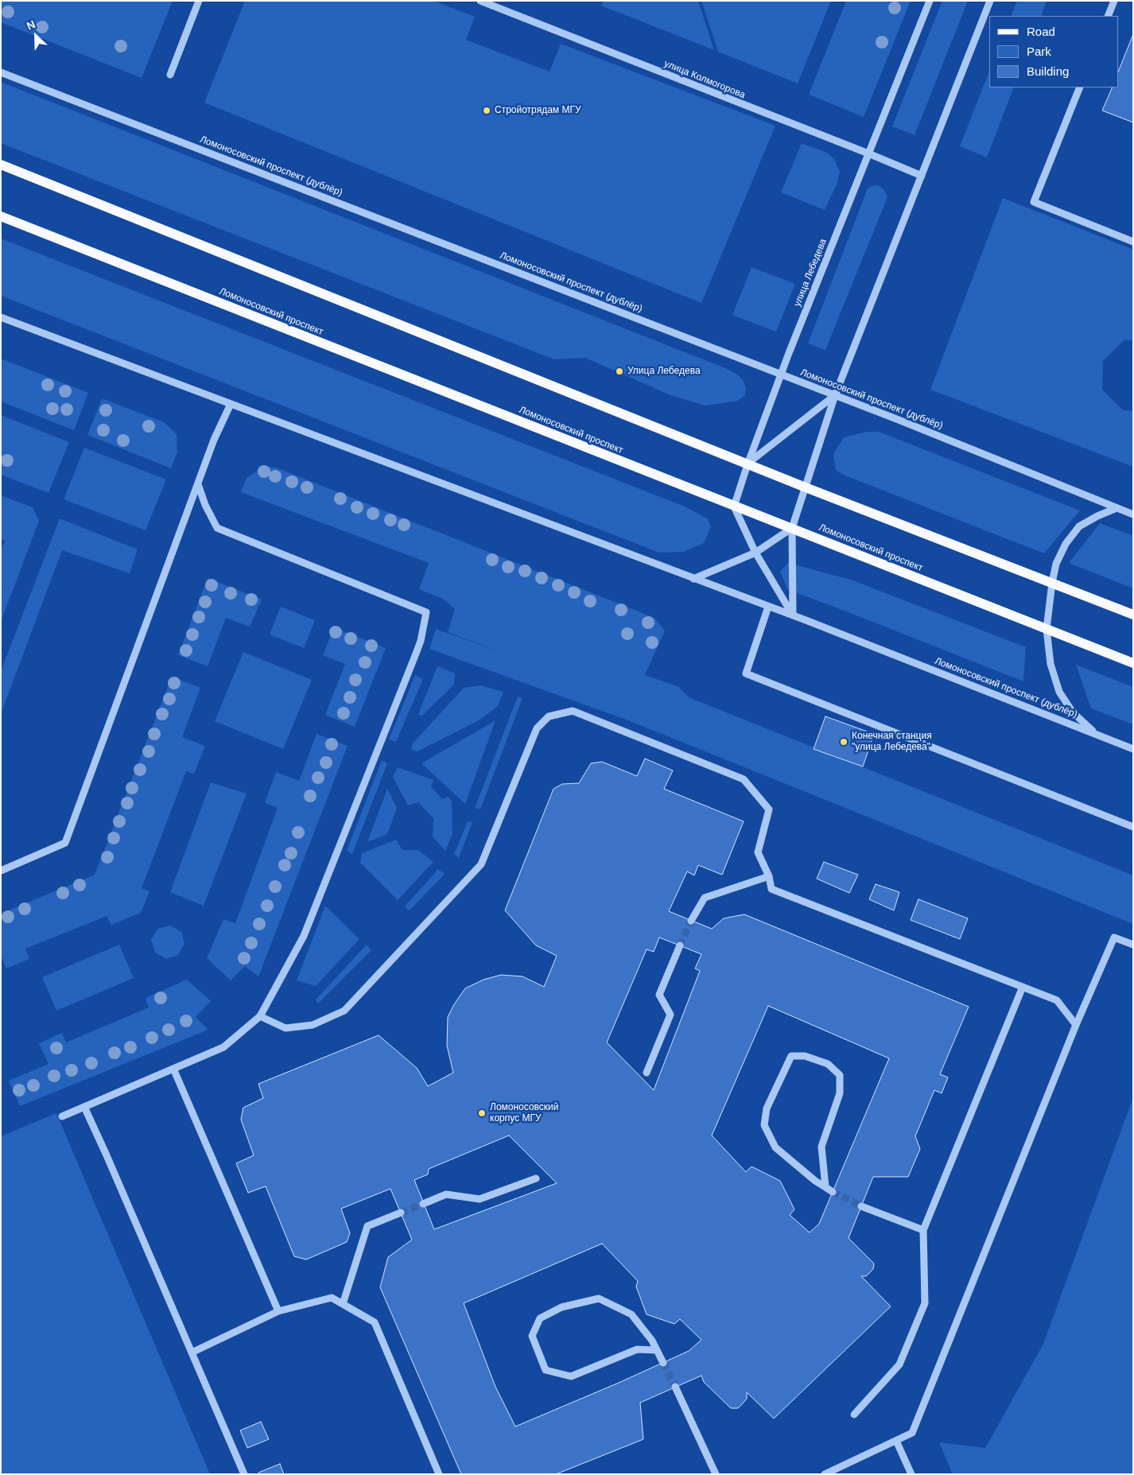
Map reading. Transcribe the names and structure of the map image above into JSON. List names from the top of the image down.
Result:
{
  "streets": {
    "main road": ["Ломоносовский проспект"],
    "street": ["улица Колмогорова", "Ломоносовский проспект (дублёр)", "улица Лебедева"]
  },
  "crossings": [
    ["улица Колмогорова", "улица Лебедева"],
    ["Ломоносовский проспект (дублёр)", "улица Лебедева"],
    ["улица Лебедева", "Ломоносовский проспект"]
  ],
  "places": [
    "Стройотрядам МГУ",
    "Улица Лебедева",
    "Конечная станция \"улица Лебедева\"",
    "Ломоносовский корпус МГУ"
  ],
  "legend": ["Road", "Park", "Building"],
  "north": "top left"
}
